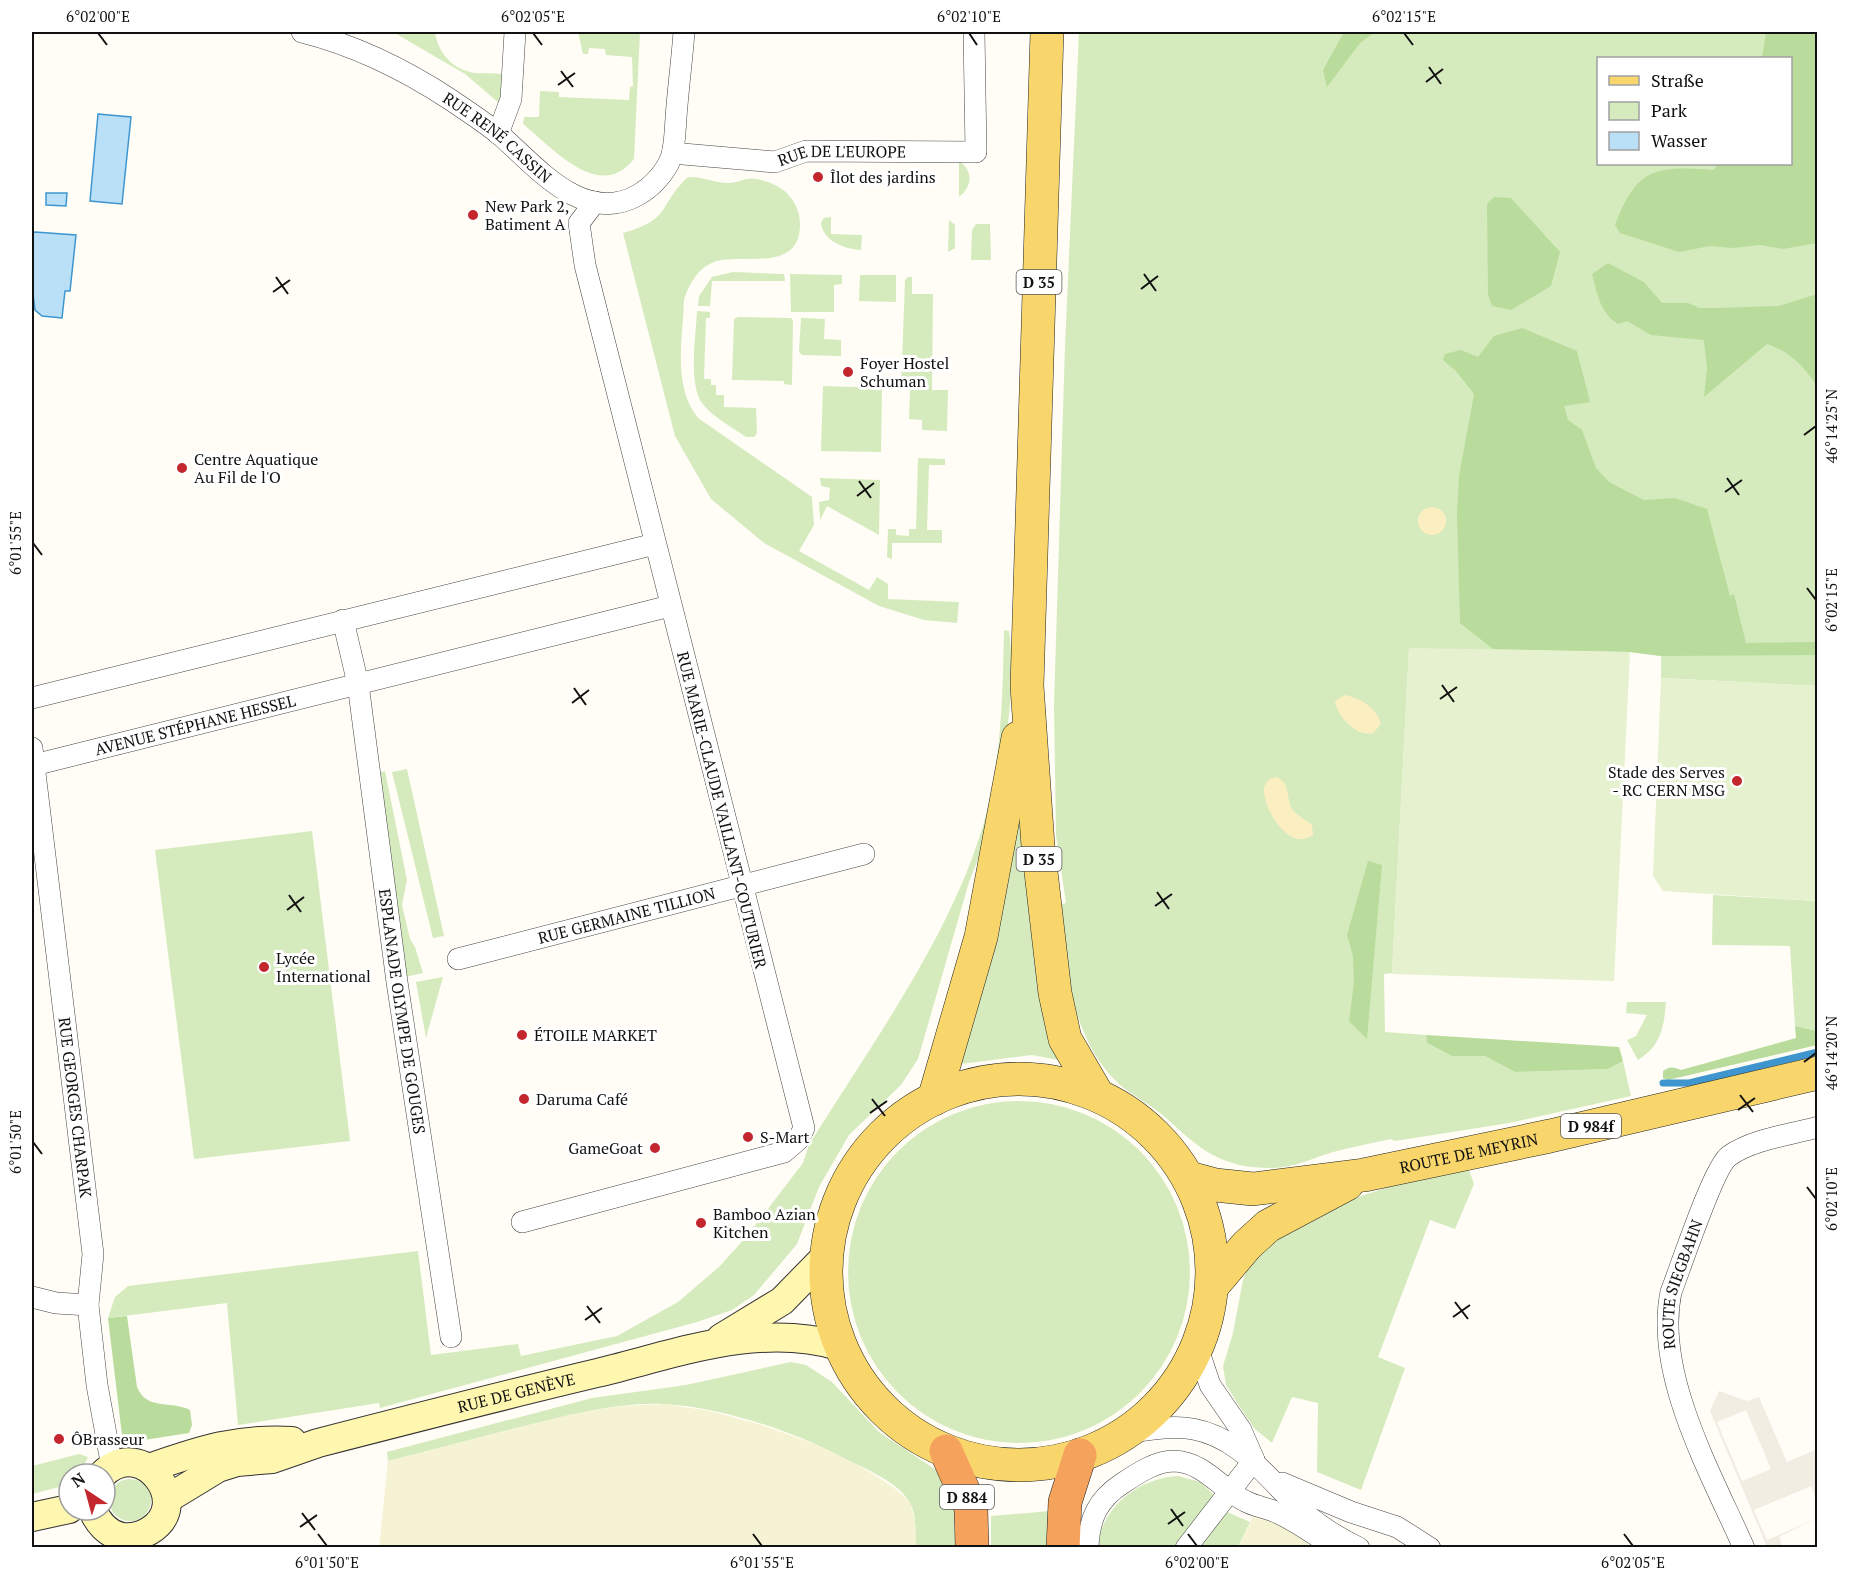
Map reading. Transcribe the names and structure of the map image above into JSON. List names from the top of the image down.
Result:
{
  "streets": {
    "highway": ["D 884"],
    "main road": ["D 35", "D 984f", "ROUTE DE MEYRIN"],
    "street": [
      "RUE RENÉ CASSIN",
      "RUE DE L'EUROPE",
      "AVENUE STÉPHANE HESSEL",
      "RUE MARIE-CLAUDE VAILLANT-COUTURIER",
      "RUE GERMAINE TILLION",
      "ESPLANADE OLYMPE DE GOUGES",
      "RUE GEORGES CHARPAK",
      "ROUTE SIEGBAHN",
      "RUE DE GENÈVE"
    ]
  },
  "crossings": [
    ["RUE RENÉ CASSIN", "RUE DE L'EUROPE"],
    ["RUE RENÉ CASSIN", "RUE MARIE-CLAUDE VAILLANT-COUTURIER"],
    ["AVENUE STÉPHANE HESSEL", "RUE MARIE-CLAUDE VAILLANT-COUTURIER"],
    ["AVENUE STÉPHANE HESSEL", "ESPLANADE OLYMPE DE GOUGES"],
    ["AVENUE STÉPHANE HESSEL", "RUE GEORGES CHARPAK"],
    ["RUE MARIE-CLAUDE VAILLANT-COUTURIER", "RUE GERMAINE TILLION"]
  ],
  "places": [
    "Îlot des jardins",
    "New Park 2, Batiment A",
    "Foyer Hostel Schuman",
    "Centre Aquatique Au Fil de l'O",
    "Stade des Serves - RC CERN MSG",
    "Lycée International",
    "ÉTOILE MARKET",
    "Daruma Café",
    "S-Mart",
    "GameGoat",
    "Bamboo Azian Kitchen",
    "ÔBrasseur"
  ],
  "legend": ["Straße", "Park", "Wasser"],
  "north": "top left",
  "coordinates": [
    "6°02'00\"E",
    "6°02'05\"E",
    "6°02'10\"E",
    "6°02'15\"E",
    "46°14'25\"N",
    "6°01'55\"E",
    "46°14'20\"N",
    "6°01'50\"E"
  ]
}
